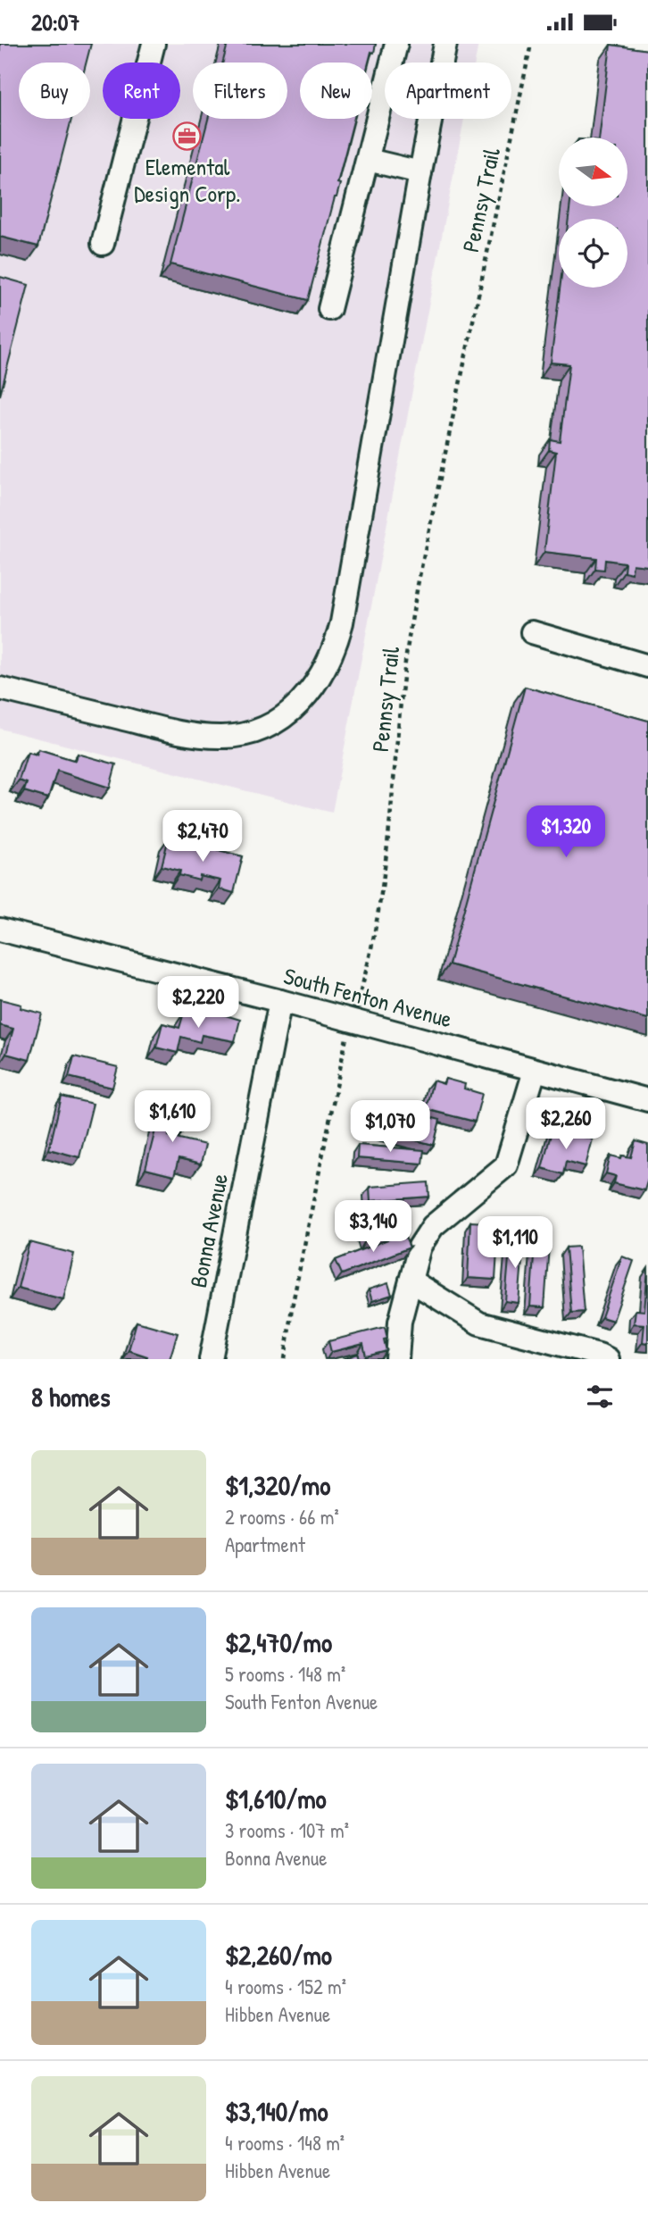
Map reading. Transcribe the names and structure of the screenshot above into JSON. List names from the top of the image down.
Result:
{
  "streets": {
    "street": ["South Fenton Avenue", "Bonna Avenue"],
    "path": ["Pennsy Trail"]
  },
  "crossings": [
    ["Pennsy Trail", "South Fenton Avenue"],
    ["South Fenton Avenue", "Bonna Avenue"]
  ],
  "places": {
    "office": ["Elemental Design Corp."]
  },
  "north": "right",
  "page": {
    "status": "20:07",
    "chip": [
      "Buy",
      "Rent",
      "Filters",
      "New",
      "Apartment"
    ],
    "price": [
      "$1,320",
      "$2,470",
      "$2,220",
      "$1,610",
      "$2,260",
      "$1,070",
      "$3,140",
      "$1,110"
    ],
    "heading": "8 homes",
    "list": [
      {
        "name": "$1,320/mo",
        "note": "2 rooms · 66 m² · Apartment"
      },
      {
        "name": "$2,470/mo",
        "note": "5 rooms · 148 m² · South Fenton Avenue"
      },
      {
        "name": "$1,610/mo",
        "note": "3 rooms · 107 m² · Bonna Avenue"
      },
      {
        "name": "$2,260/mo",
        "note": "4 rooms · 152 m² · Hibben Avenue"
      },
      {
        "name": "$3,140/mo",
        "note": "4 rooms · 148 m² · Hibben Avenue"
      }
    ]
  }
}
